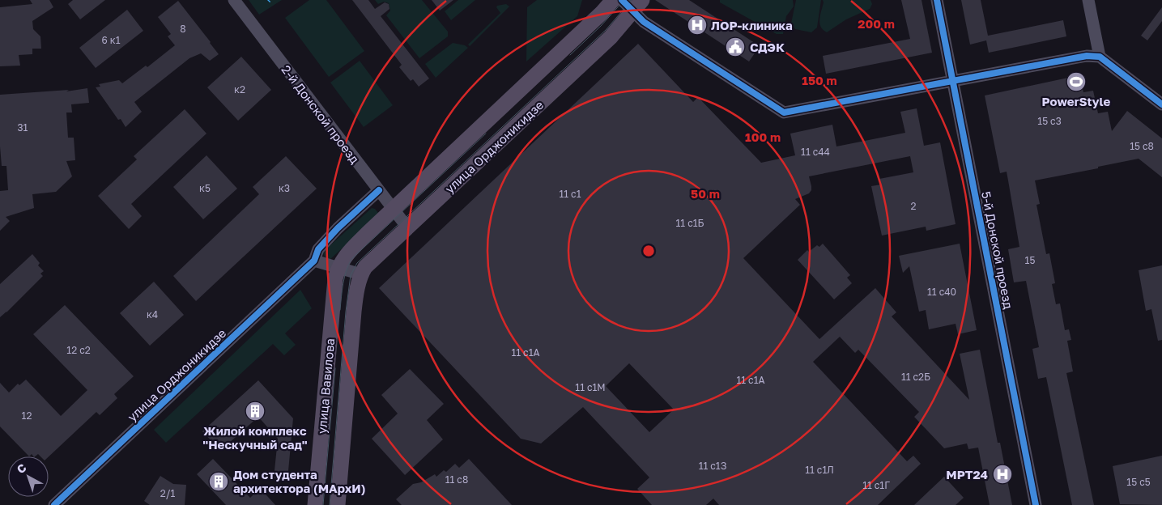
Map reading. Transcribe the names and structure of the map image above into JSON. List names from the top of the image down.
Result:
{
  "streets": {
    "main road": ["улица Орджоникидзе", "улица Вавилова"],
    "street": ["2-й Донской проезд", "5-й Донской проезд"]
  },
  "crossings": [
    ["2-й Донской проезд", "улица Орджоникидзе"],
    ["улица Орджоникидзе", "улица Вавилова"]
  ],
  "places": {
    "hospital": ["ЛОР-клиника", "МРТ24"],
    "public building": ["СДЭК"],
    "sports": ["PowerStyle"],
    "building": ["Жилой комплекс \"Нескучный сад\"", "Дом студента архитектора (МАрхИ)"]
  },
  "house_numbers": [
    "8",
    "6 к1",
    "к2",
    "15 с3",
    "31",
    "15 с8",
    "11 с44",
    "к5",
    "к3",
    "11 с1",
    "2",
    "11 с1Б",
    "15",
    "11 с40",
    "к4",
    "12 с2",
    "11 с1А",
    "11 с2Б",
    "11 с1А",
    "11 с1М",
    "12",
    "11 с1З",
    "11 с1Л",
    "11 с8",
    "15 с5",
    "11 с1Г",
    "2/1"
  ],
  "north": "top left",
  "rings": [
    "200 m",
    "150 m",
    "100 m",
    "50 m"
  ]
}
